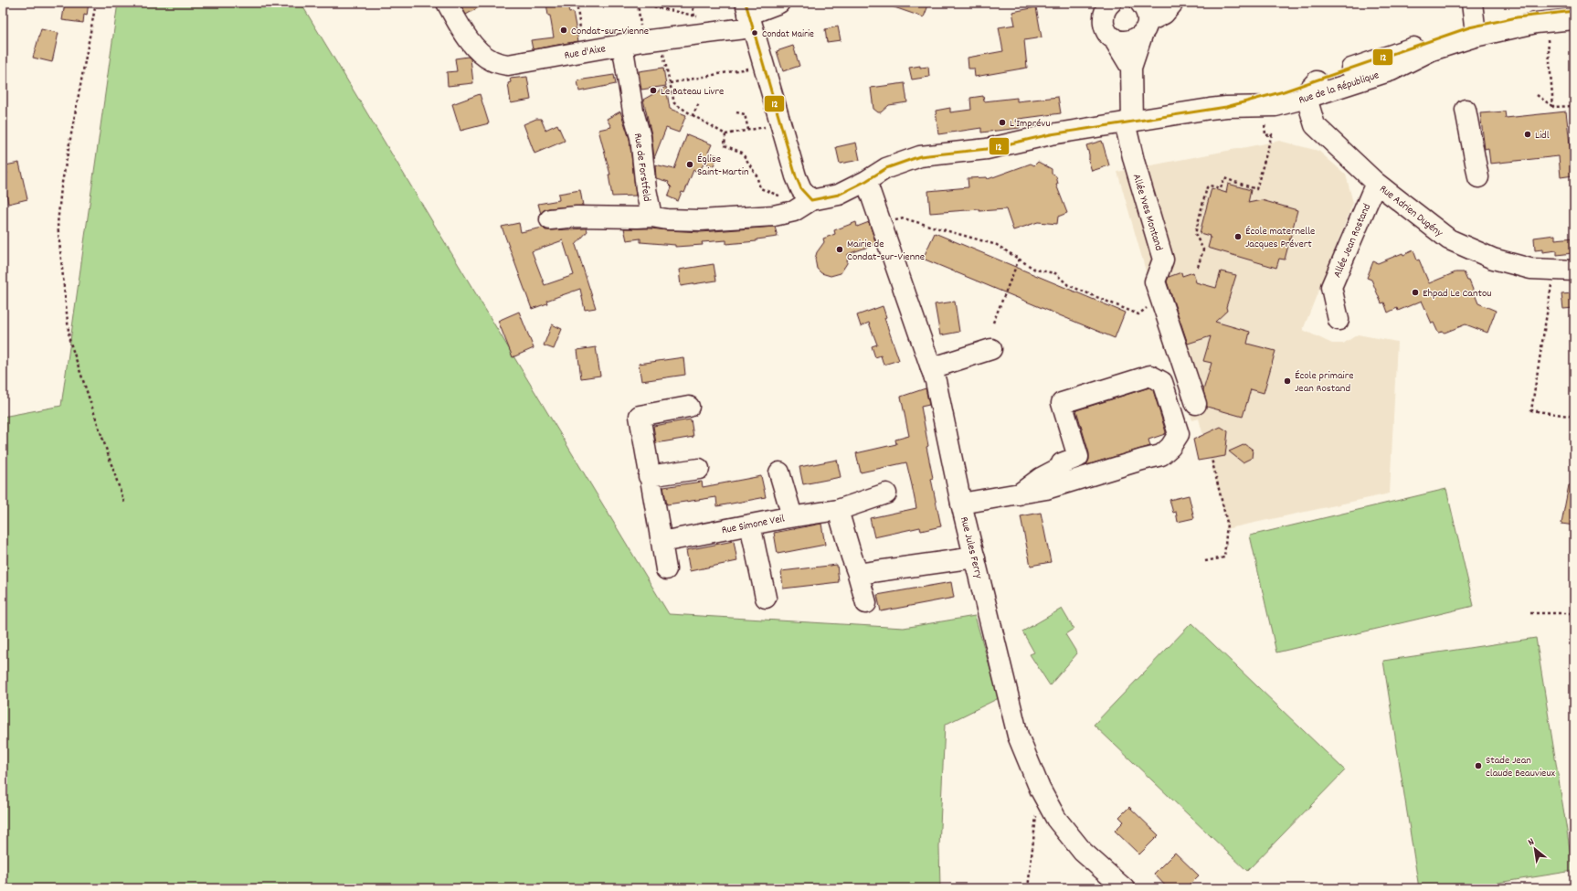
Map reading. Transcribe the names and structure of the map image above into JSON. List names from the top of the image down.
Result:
{
  "streets": {
    "street": [
      "Rue d'Aixe",
      "Rue de la République",
      "Rue de Forstfeld",
      "Rue Adrien Dugény",
      "Allée Yves Montand",
      "Allée Jean Rostand",
      "Rue Simone Veil",
      "Rue Jules Ferry"
    ]
  },
  "crossings": [
    ["Rue d'Aixe", "Rue de Forstfeld"],
    ["Rue de la République", "Rue de Forstfeld"],
    ["Rue de la République", "Rue Adrien Dugény"],
    ["Rue de la République", "Allée Yves Montand"],
    ["Rue de la République", "Rue Jules Ferry"],
    ["Rue Adrien Dugény", "Allée Jean Rostand"]
  ],
  "places": [
    "Condat-sur-Vienne",
    "Condat Mairie",
    "Le Bateau Livre",
    "L'Imprévu",
    "Lidl",
    "Église Saint-Martin",
    "École maternelle Jacques Prévert",
    "Mairie de Condat-sur-Vienne",
    "Ehpad Le Cantou",
    "École primaire Jean Rostand",
    "Stade Jean claude Beauvieux"
  ],
  "lines": ["transit line 12"],
  "north": "top left"
}
